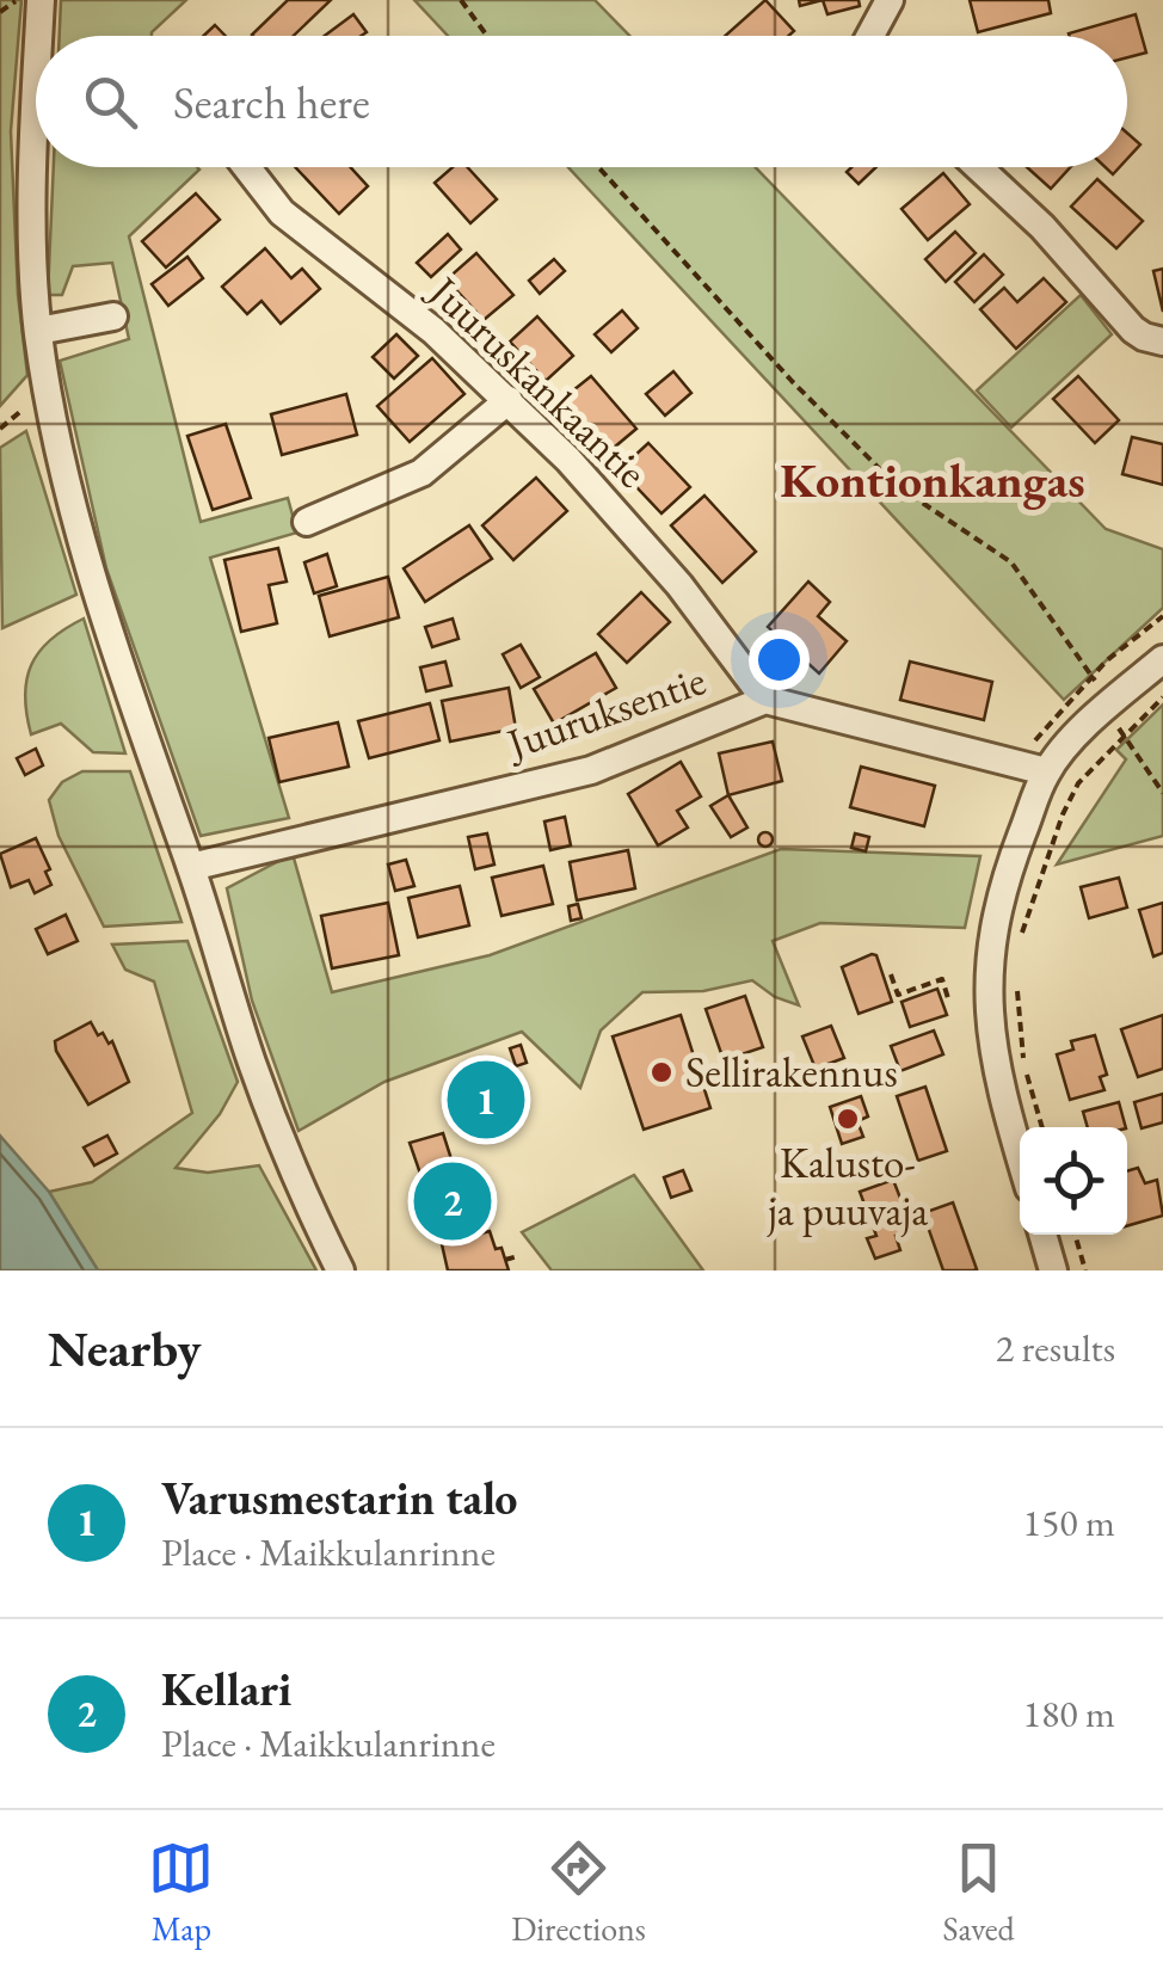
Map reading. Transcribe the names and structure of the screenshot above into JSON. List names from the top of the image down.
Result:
{
  "streets": {
    "street": ["Juuruskankaantie", "Juuruksentie"]
  },
  "crossings": [
    ["Juuruskankaantie", "Juuruksentie"]
  ],
  "districts": ["Kontionkangas"],
  "places": ["Sellirakennus", "Kalusto- ja puuvaja"],
  "page": {
    "search": "Search here",
    "pins": ["1", "2"],
    "heading": ["Nearby", "2 results"],
    "list": [
      {
        "mark": "1",
        "name": "Varusmestarin talo",
        "note": "Place · Maikkulanrinne",
        "value": "150 m"
      },
      {
        "mark": "2",
        "name": "Kellari",
        "note": "Place · Maikkulanrinne",
        "value": "180 m"
      }
    ],
    "nav": ["Map", "Directions", "Saved"]
  }
}
